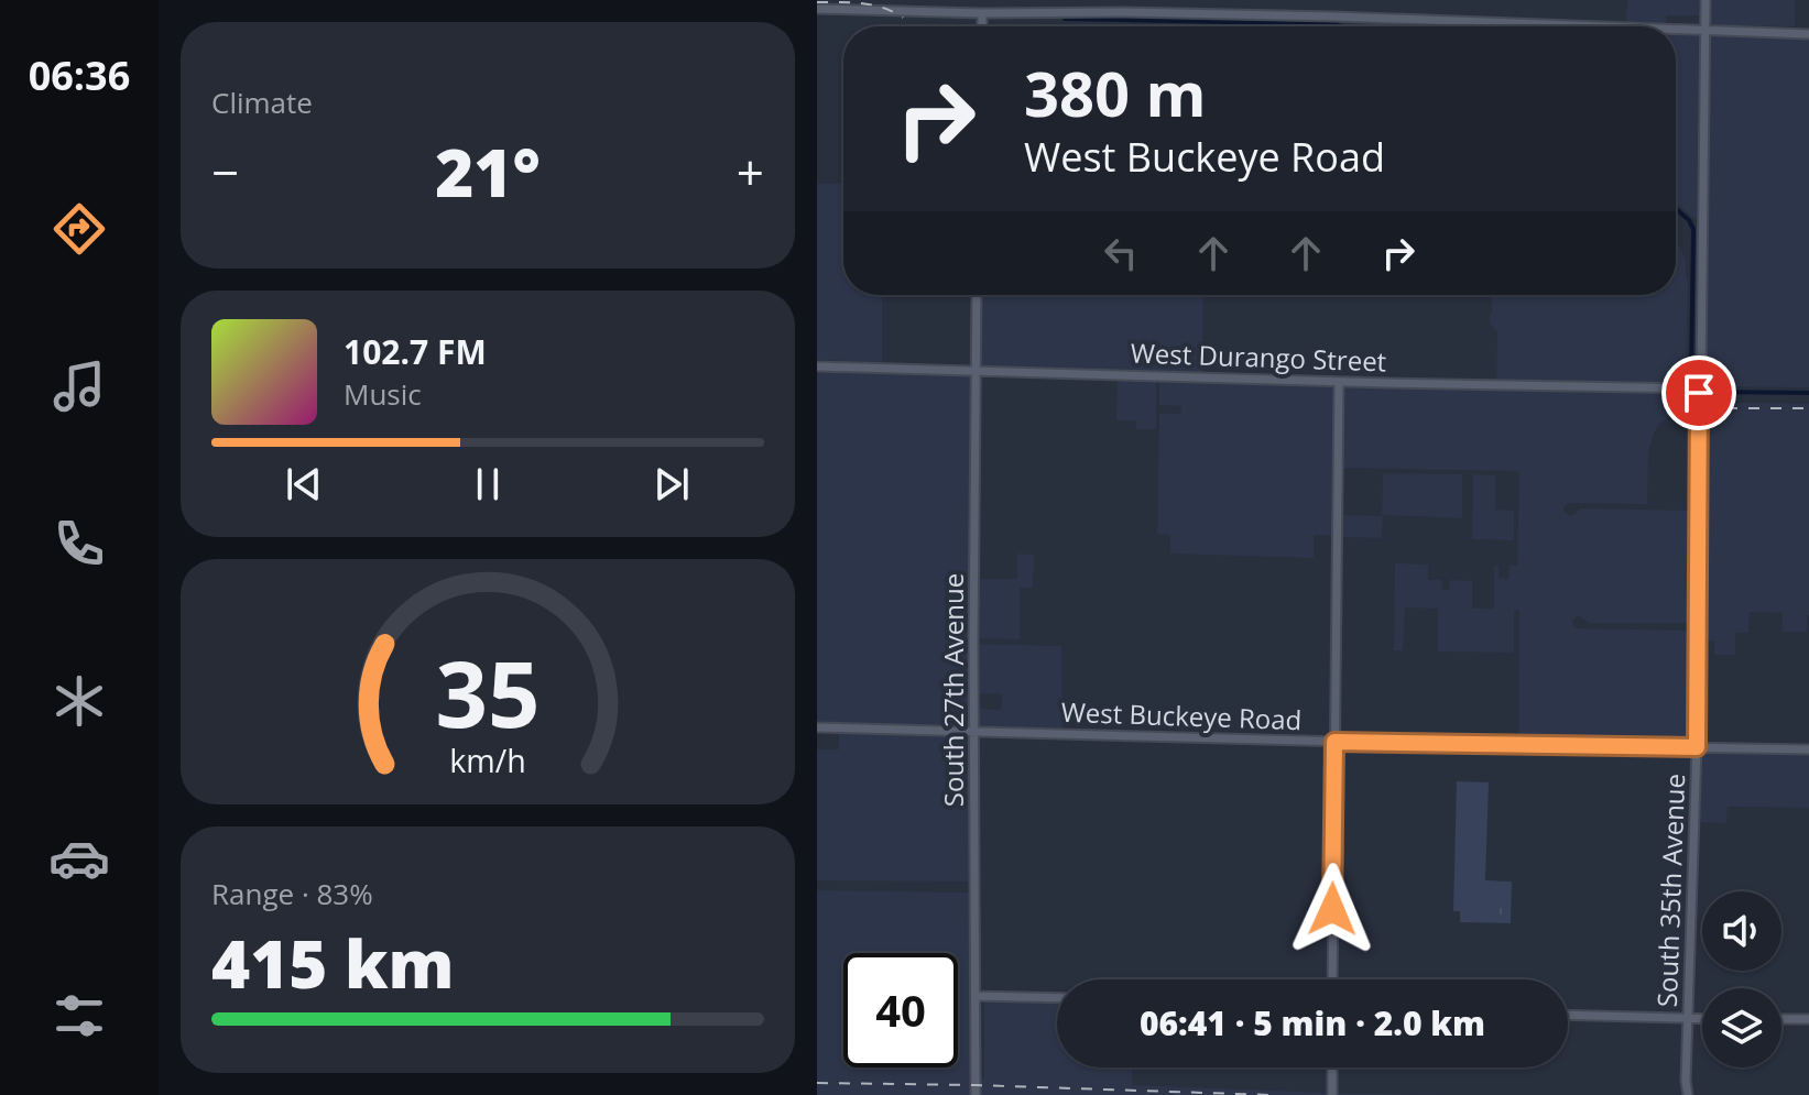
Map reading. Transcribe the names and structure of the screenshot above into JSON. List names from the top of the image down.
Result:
{
  "streets": {
    "main road": [
      "West Durango Street",
      "South 27th Avenue",
      "West Buckeye Road",
      "South 35th Avenue"
    ]
  },
  "crossings": [
    ["West Durango Street", "South 27th Avenue"],
    ["West Durango Street", "South 35th Avenue"],
    ["South 27th Avenue", "West Buckeye Road"],
    ["West Buckeye Road", "South 35th Avenue"]
  ],
  "page": {
    "tabs": "06:36",
    "tile": [
      "Climate",
      ["Range · 83%", "415 km"]
    ],
    "turn": ["380 m", "West Buckeye Road"],
    "heat": ["−", "21°", "+"],
    "song": ["102.7 FM", "Music"],
    "limit": "40",
    "trip": "06:41 · 5 min · 2.0 km",
    "gauge": ["35", "km/h"]
  }
}
